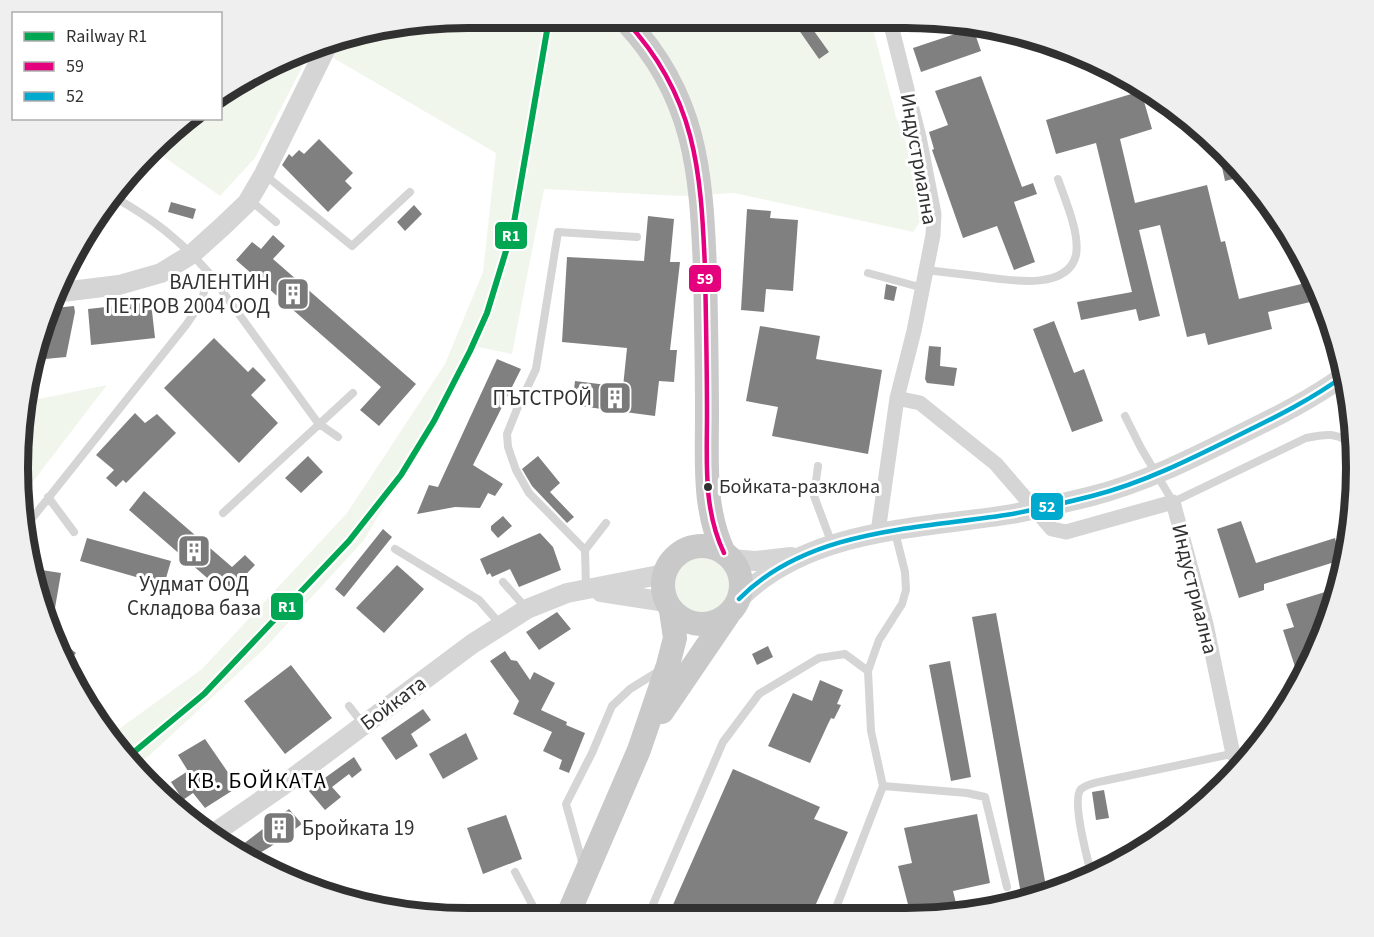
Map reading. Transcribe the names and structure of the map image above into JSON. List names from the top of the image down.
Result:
{
  "streets": {
    "street": ["Индустриална", "Бойката"]
  },
  "districts": ["КВ. БОЙКАТА"],
  "places": {
    "building": [
      "ВАЛЕНТИН ПЕТРОВ 2004 ООД",
      "ПЪТСТРОЙ",
      "Уудмат ООД Складова база",
      "Бройката 19"
    ],
    "other": ["Бойката-разклона"]
  },
  "lines": ["rail line R1", "transit line 59", "transit line 52"],
  "legend": ["Railway R1", "59", "52"]
}
